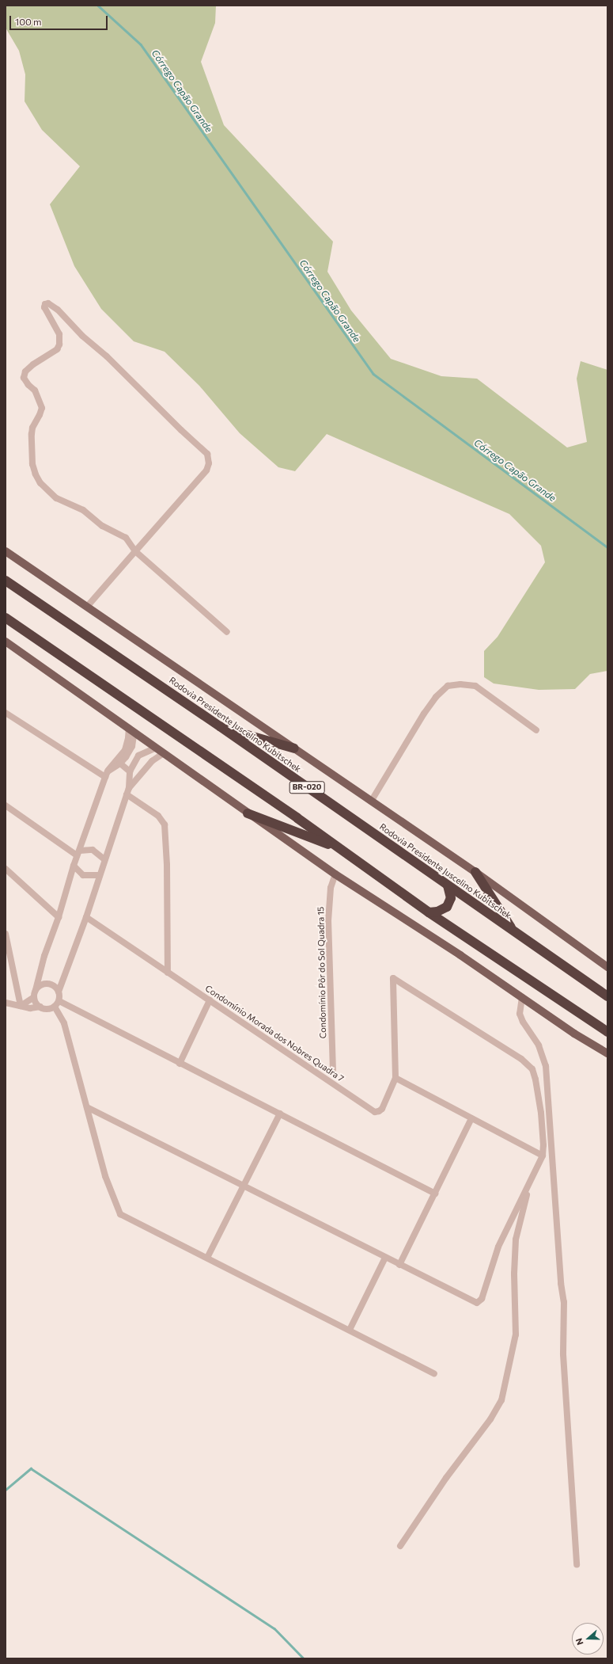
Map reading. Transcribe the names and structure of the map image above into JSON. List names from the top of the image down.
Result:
{
  "streets": {
    "highway": ["Rodovia Presidente Juscelino Kubitschek", "BR-020"],
    "street": ["Condomínio Pôr do Sol Quadra 15", "Condomínio Morada dos Nobres Quadra 7"]
  },
  "water": ["Córrego Capão Grande"],
  "scale_bar": "100 m",
  "north": "left"
}
